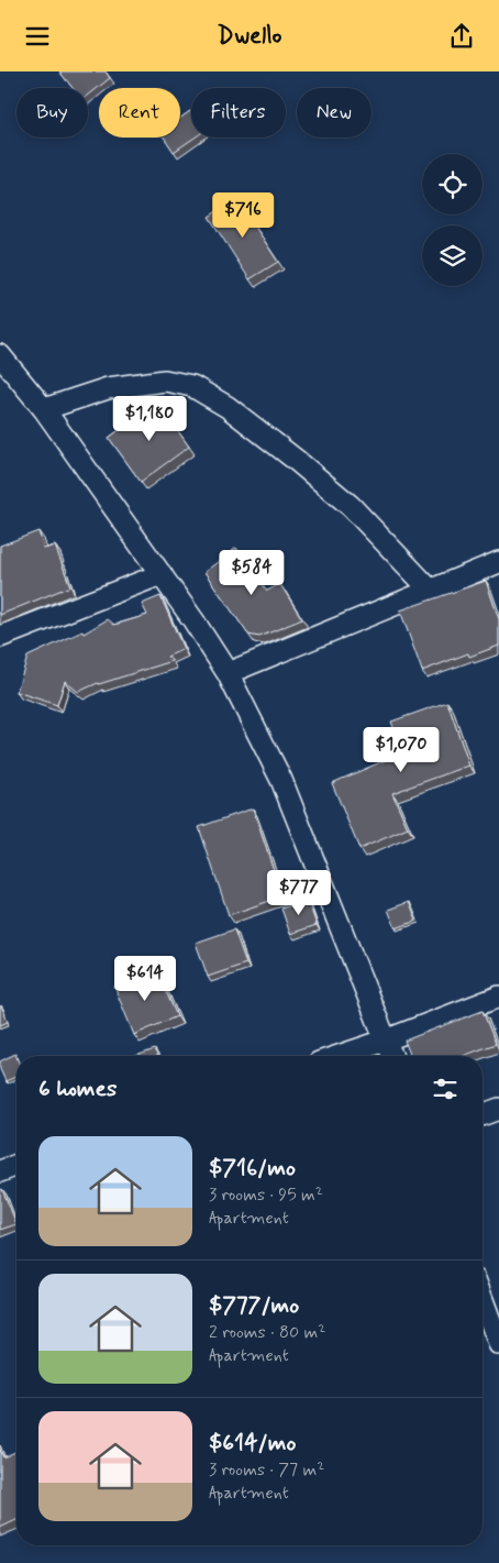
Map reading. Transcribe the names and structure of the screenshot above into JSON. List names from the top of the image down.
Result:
{
  "page": {
    "header": "Dwello",
    "chip": [
      "Buy",
      "Rent",
      "Filters",
      "New"
    ],
    "price": [
      "$716",
      "$1,180",
      "$584",
      "$1,070",
      "$777",
      "$614"
    ],
    "heading": "6 homes",
    "list": [
      {
        "name": "$716/mo",
        "note": "3 rooms · 95 m² · Apartment"
      },
      {
        "name": "$777/mo",
        "note": "2 rooms · 80 m² · Apartment"
      },
      {
        "name": "$614/mo",
        "note": "3 rooms · 77 m² · Apartment"
      }
    ]
  }
}
